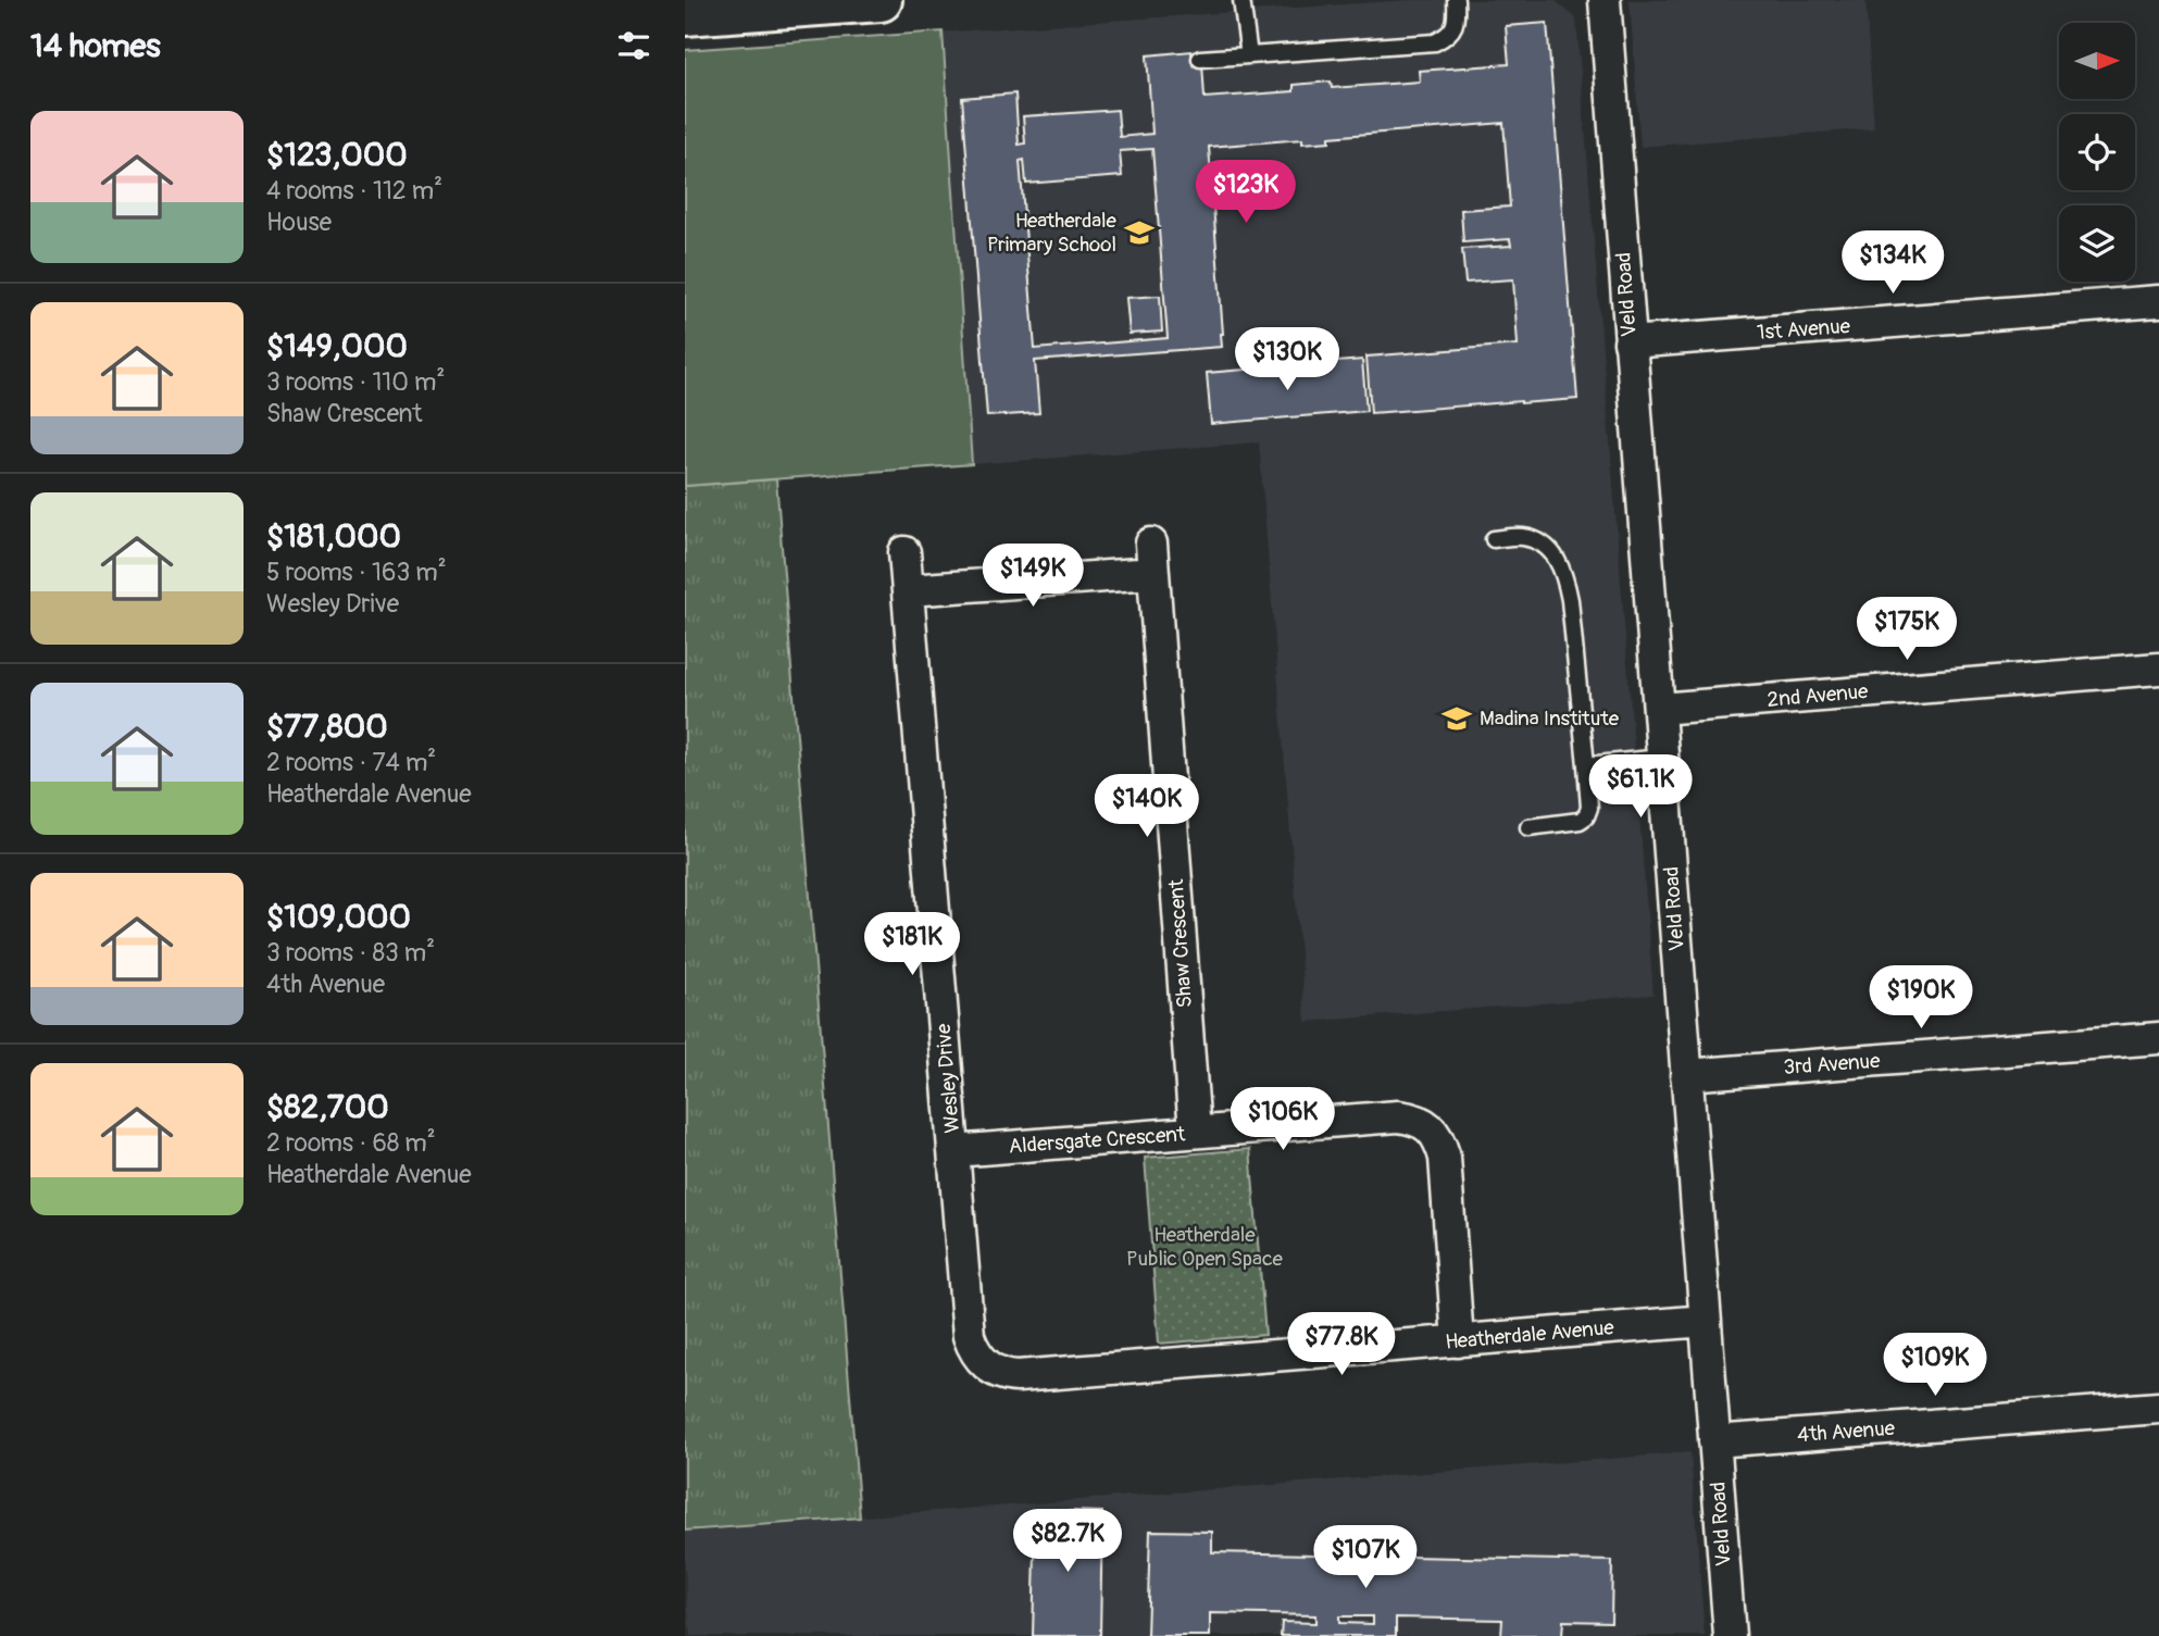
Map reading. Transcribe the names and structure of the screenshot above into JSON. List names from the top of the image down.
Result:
{
  "streets": {
    "street": [
      "Veld Road",
      "1st Avenue",
      "2nd Avenue",
      "Shaw Crescent",
      "3rd Avenue",
      "Wesley Drive",
      "Aldersgate Crescent",
      "Heatherdale Avenue",
      "4th Avenue"
    ]
  },
  "crossings": [
    ["Veld Road", "1st Avenue"],
    ["Veld Road", "2nd Avenue"],
    ["Veld Road", "3rd Avenue"],
    ["Veld Road", "Heatherdale Avenue"],
    ["Veld Road", "4th Avenue"],
    ["Shaw Crescent", "Wesley Drive"],
    ["Shaw Crescent", "Aldersgate Crescent"],
    ["Wesley Drive", "Aldersgate Crescent"],
    ["Wesley Drive", "Heatherdale Avenue"],
    ["Aldersgate Crescent", "Heatherdale Avenue"]
  ],
  "parks": ["Heatherdale Public Open Space"],
  "places": {
    "school or university": ["Heatherdale Primary School", "Madina Institute"]
  },
  "north": "right",
  "page": {
    "heading": "14 homes",
    "list": [
      {
        "name": "$123,000",
        "note": "4 rooms · 112 m² · House"
      },
      {
        "name": "$149,000",
        "note": "3 rooms · 110 m² · Shaw Crescent"
      },
      {
        "name": "$181,000",
        "note": "5 rooms · 163 m² · Wesley Drive"
      },
      {
        "name": "$77,800",
        "note": "2 rooms · 74 m² · Heatherdale Avenue"
      },
      {
        "name": "$109,000",
        "note": "3 rooms · 83 m² · 4th Avenue"
      },
      {
        "name": "$82,700",
        "note": "2 rooms · 68 m² · Heatherdale Avenue"
      }
    ],
    "price": [
      "$123K",
      "$134K",
      "$130K",
      "$149K",
      "$175K",
      "$61.1K",
      "$140K",
      "$181K",
      "$190K",
      "$106K",
      "$77.8K",
      "$109K",
      "$82.7K",
      "$107K"
    ]
  }
}
